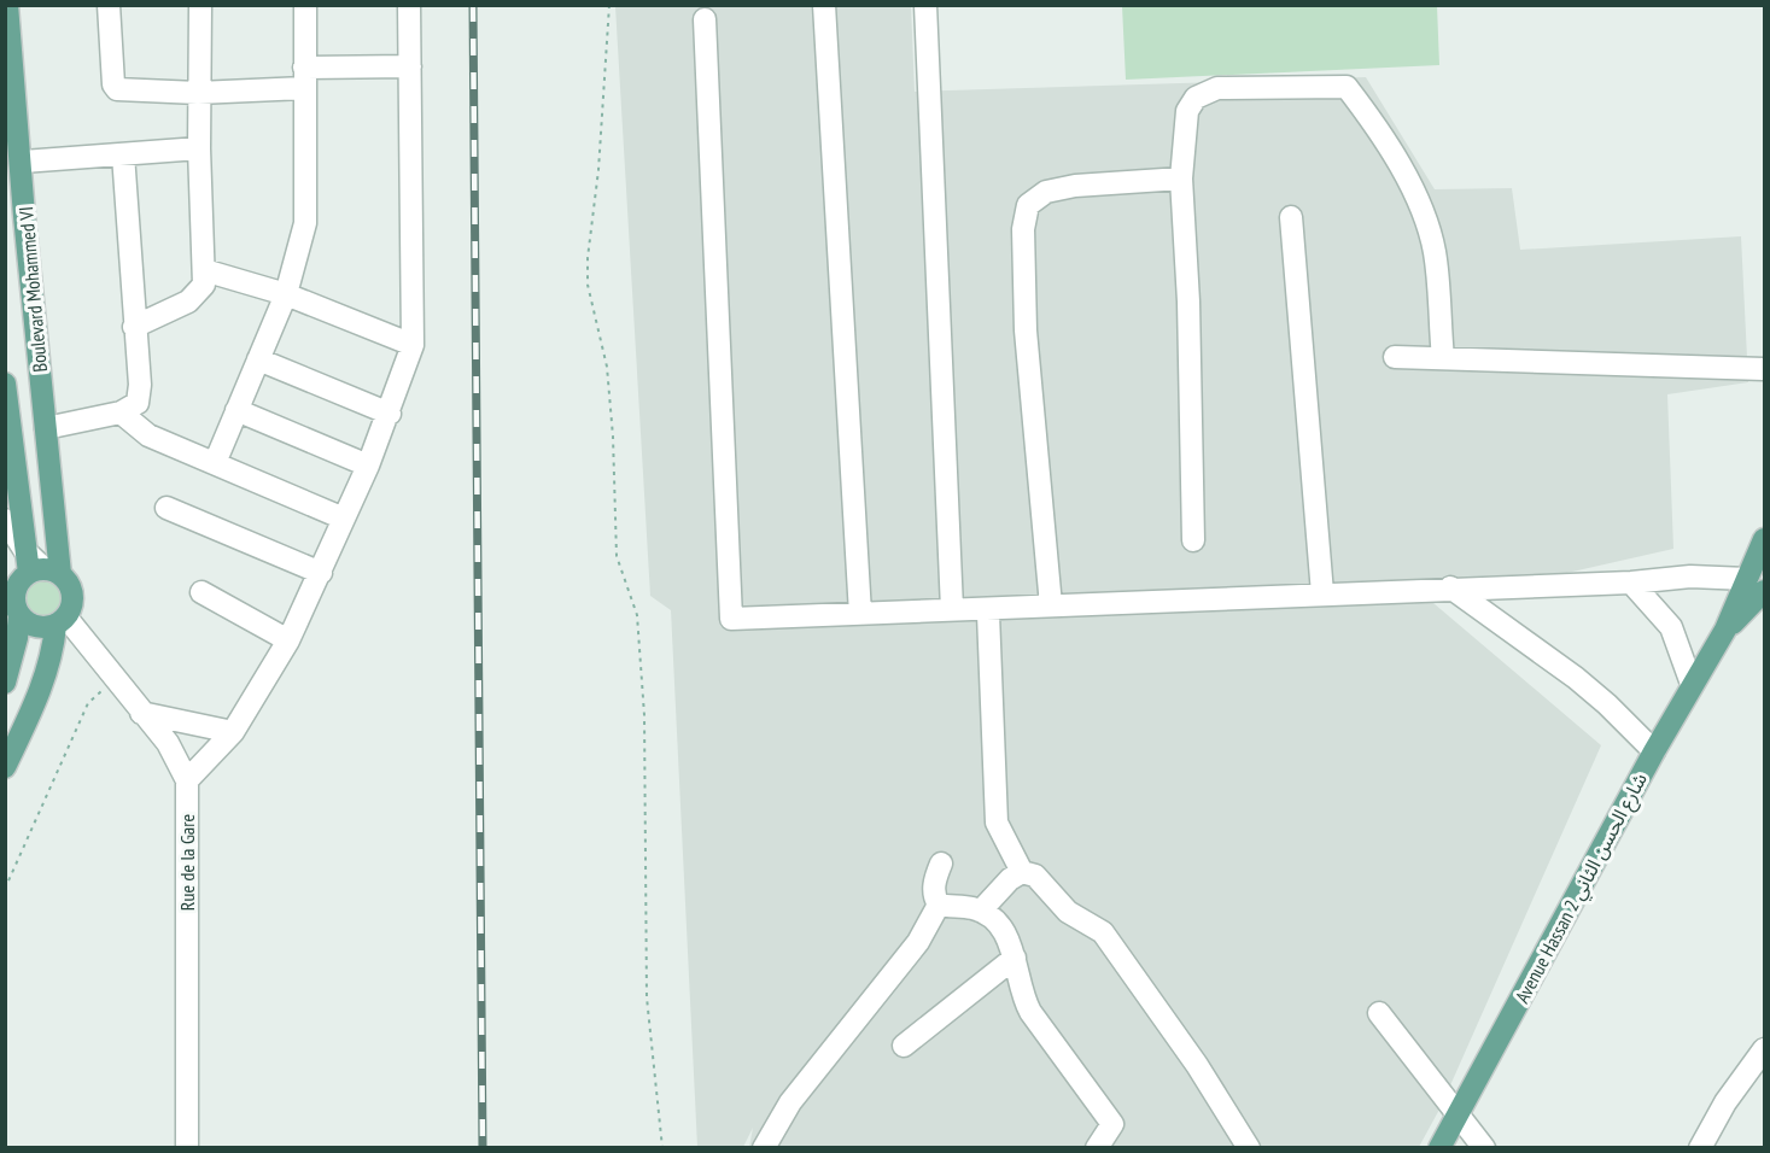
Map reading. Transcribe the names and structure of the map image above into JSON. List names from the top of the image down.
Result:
{
  "streets": {
    "main road": ["Boulevard Mohammed VI", "Avenue Hassan 2 شارع الحسن الثاني"],
    "street": ["Rue de la Gare"]
  },
  "crossings": [
    ["Boulevard Mohammed VI", "Rue de la Gare"]
  ]
}
